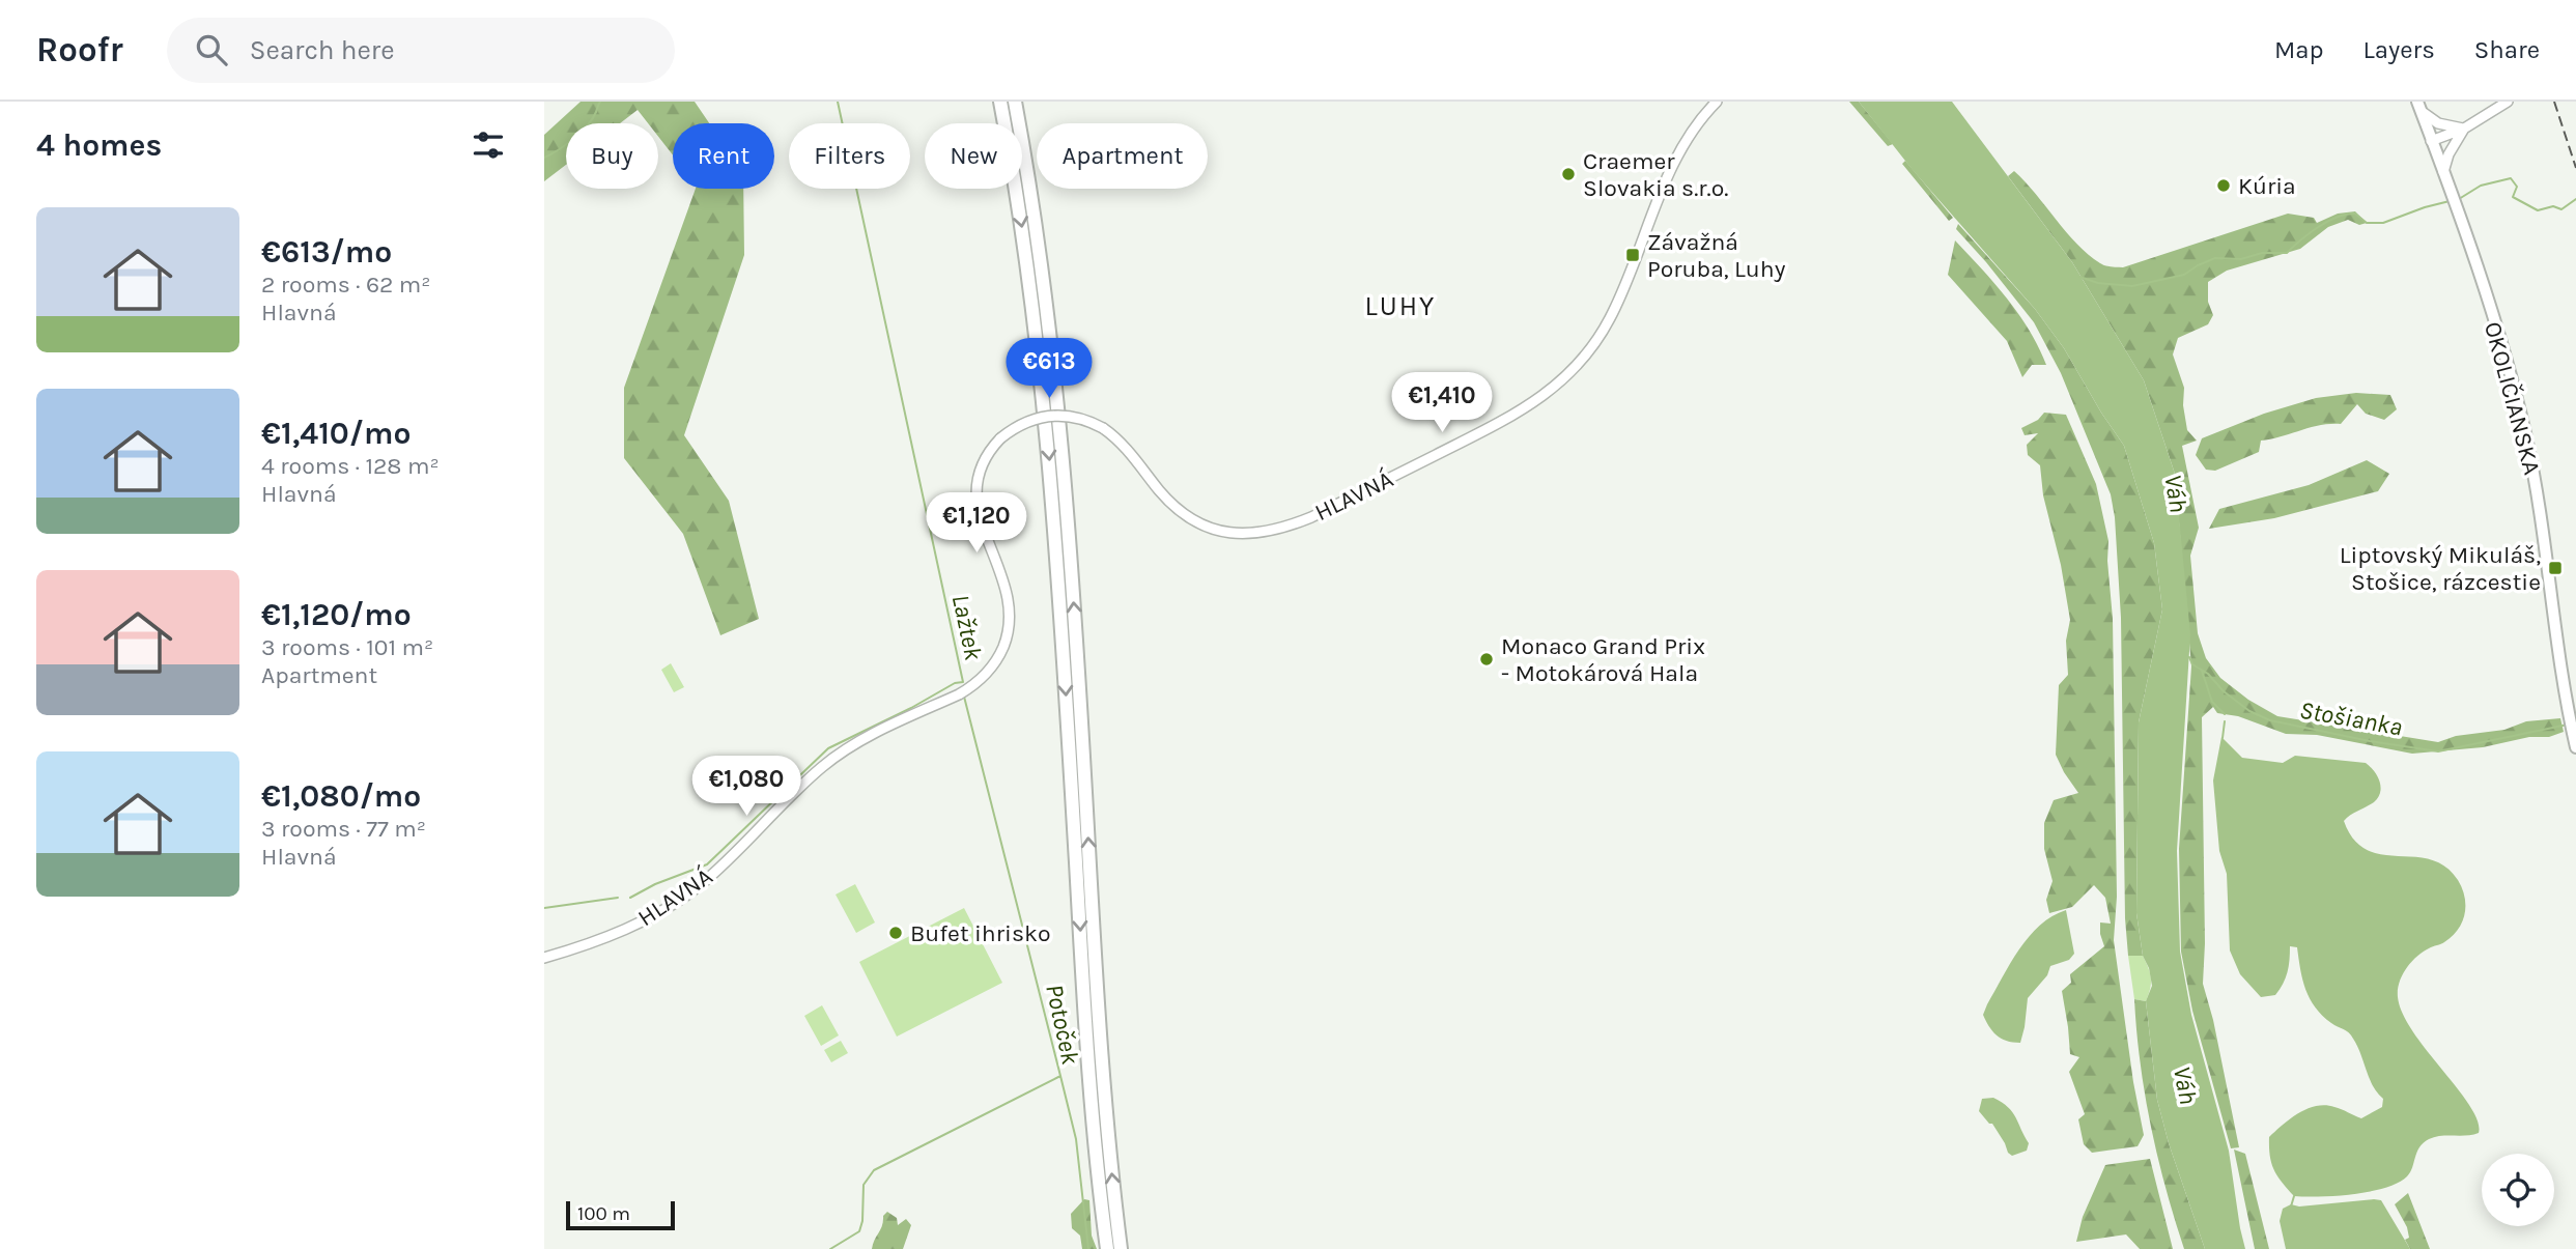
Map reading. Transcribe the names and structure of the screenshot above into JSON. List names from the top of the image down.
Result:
{
  "streets": {
    "main road": ["OKOLIČIANSKA"],
    "street": ["HLAVNÁ"]
  },
  "districts": ["LUHY"],
  "water": [
    "Váh",
    "Lažtek",
    "Stošianka",
    "Potoček"
  ],
  "places": {
    "other": [
      "Craemer Slovakia s.r.o.",
      "Kúria",
      "Monaco Grand Prix - Motokárová Hala",
      "Bufet ihrisko"
    ],
    "transit": ["Závažná Poruba, Luhy", "Liptovský Mikuláš, Stošice, rázcestie"]
  },
  "scale_bar": "100 m",
  "page": {
    "header": "Roofr",
    "search": "Search here",
    "nav": ["Map", "Layers", "Share"],
    "heading": "4 homes",
    "chip": [
      "Buy",
      "Rent",
      "Filters",
      "New",
      "Apartment"
    ],
    "list": [
      {
        "name": "€613/mo",
        "note": "2 rooms · 62 m² · Hlavná"
      },
      {
        "name": "€1,410/mo",
        "note": "4 rooms · 128 m² · Hlavná"
      },
      {
        "name": "€1,120/mo",
        "note": "3 rooms · 101 m² · Apartment"
      },
      {
        "name": "€1,080/mo",
        "note": "3 rooms · 77 m² · Hlavná"
      }
    ],
    "price": [
      "€613",
      "€1,410",
      "€1,120",
      "€1,080"
    ],
    "scale": "100 m"
  }
}
